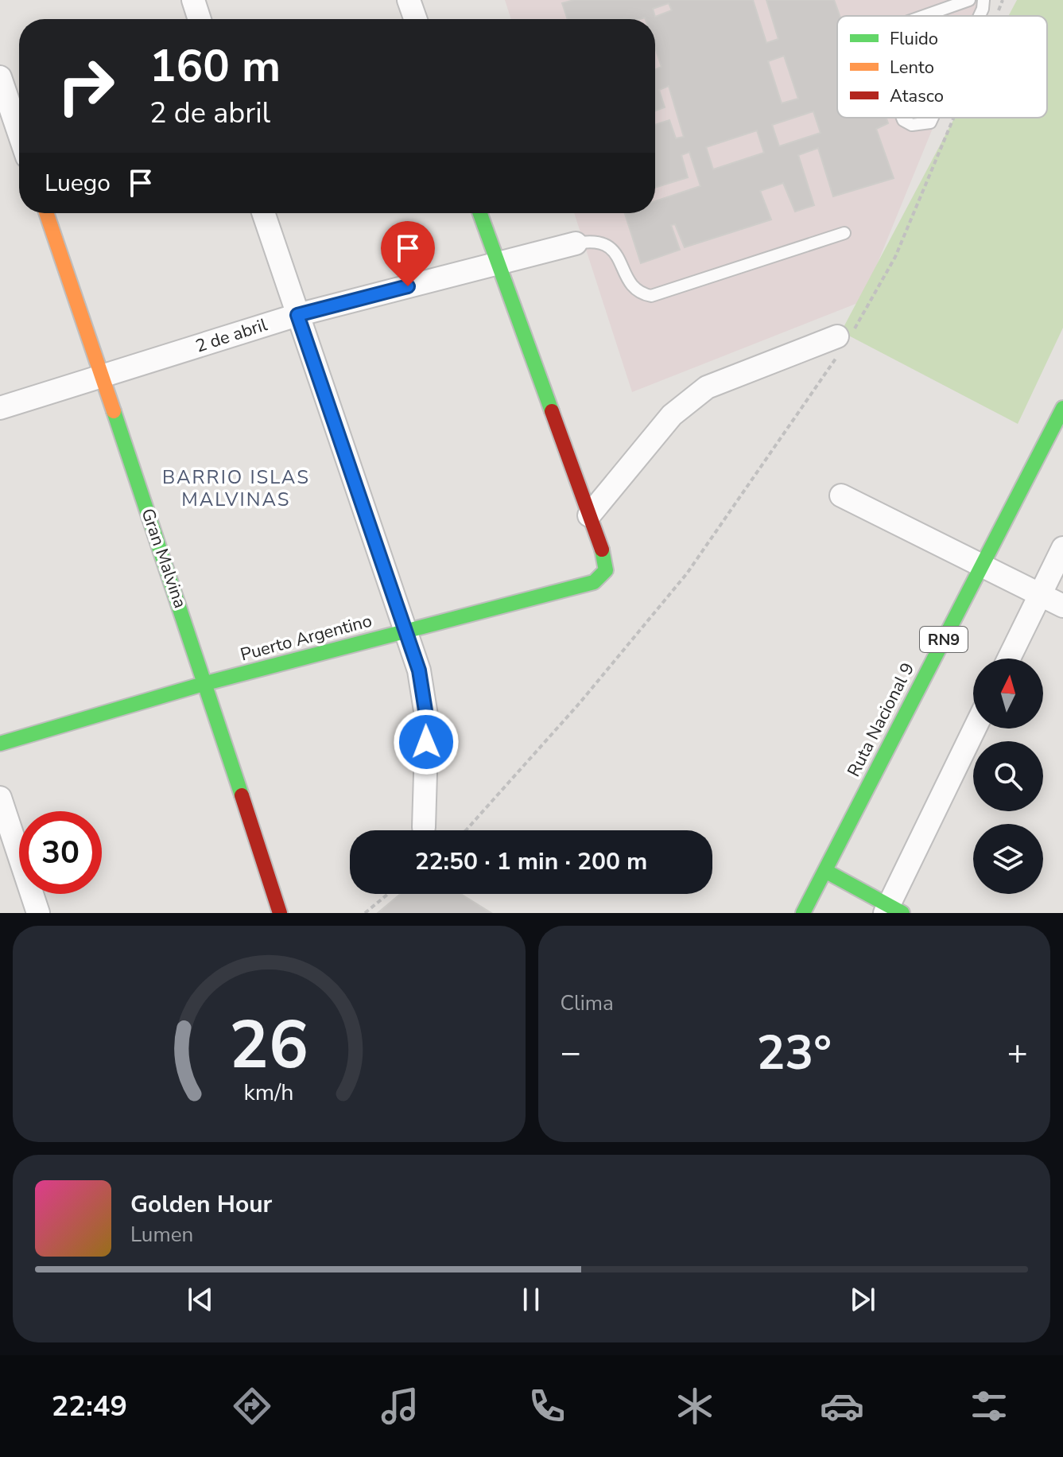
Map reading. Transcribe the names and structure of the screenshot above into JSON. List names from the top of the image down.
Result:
{
  "streets": {
    "main road": [
      "Gran Malvina",
      "Puerto Argentino",
      "RN9",
      "Ruta Nacional 9"
    ],
    "street": ["2 de abril"]
  },
  "crossings": [
    ["2 de abril", "Gran Malvina"],
    ["Gran Malvina", "Puerto Argentino"]
  ],
  "districts": ["BARRIO ISLAS MALVINAS"],
  "legend": ["Fluido", "Lento", "Atasco"],
  "north": "top",
  "page": {
    "turn": ["160 m", "2 de abril"],
    "then": "Luego",
    "limit": "30",
    "trip": "22:50 · 1 min · 200 m",
    "tile": "Clima",
    "heat": ["−", "23°", "+"],
    "song": ["Golden Hour", "Lumen"],
    "tabs": "22:49",
    "gauge": ["26", "km/h"]
  }
}
